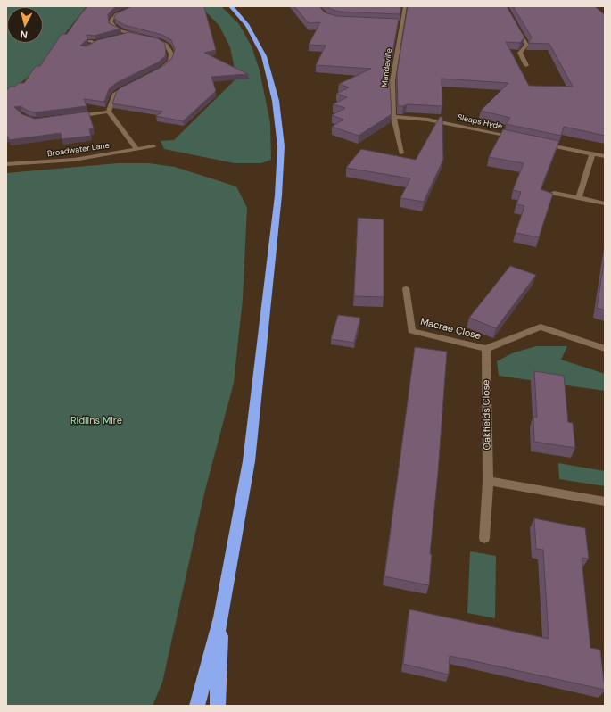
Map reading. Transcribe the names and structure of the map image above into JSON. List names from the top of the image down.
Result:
{
  "streets": {
    "street": [
      "Mandeville",
      "Sleaps Hyde",
      "Broadwater Lane",
      "Macrae Close",
      "Oakfields Close"
    ]
  },
  "crossings": [
    ["Mandeville", "Sleaps Hyde"],
    ["Macrae Close", "Oakfields Close"]
  ],
  "parks": ["Ridlins Mire"],
  "north": "bottom"
}
